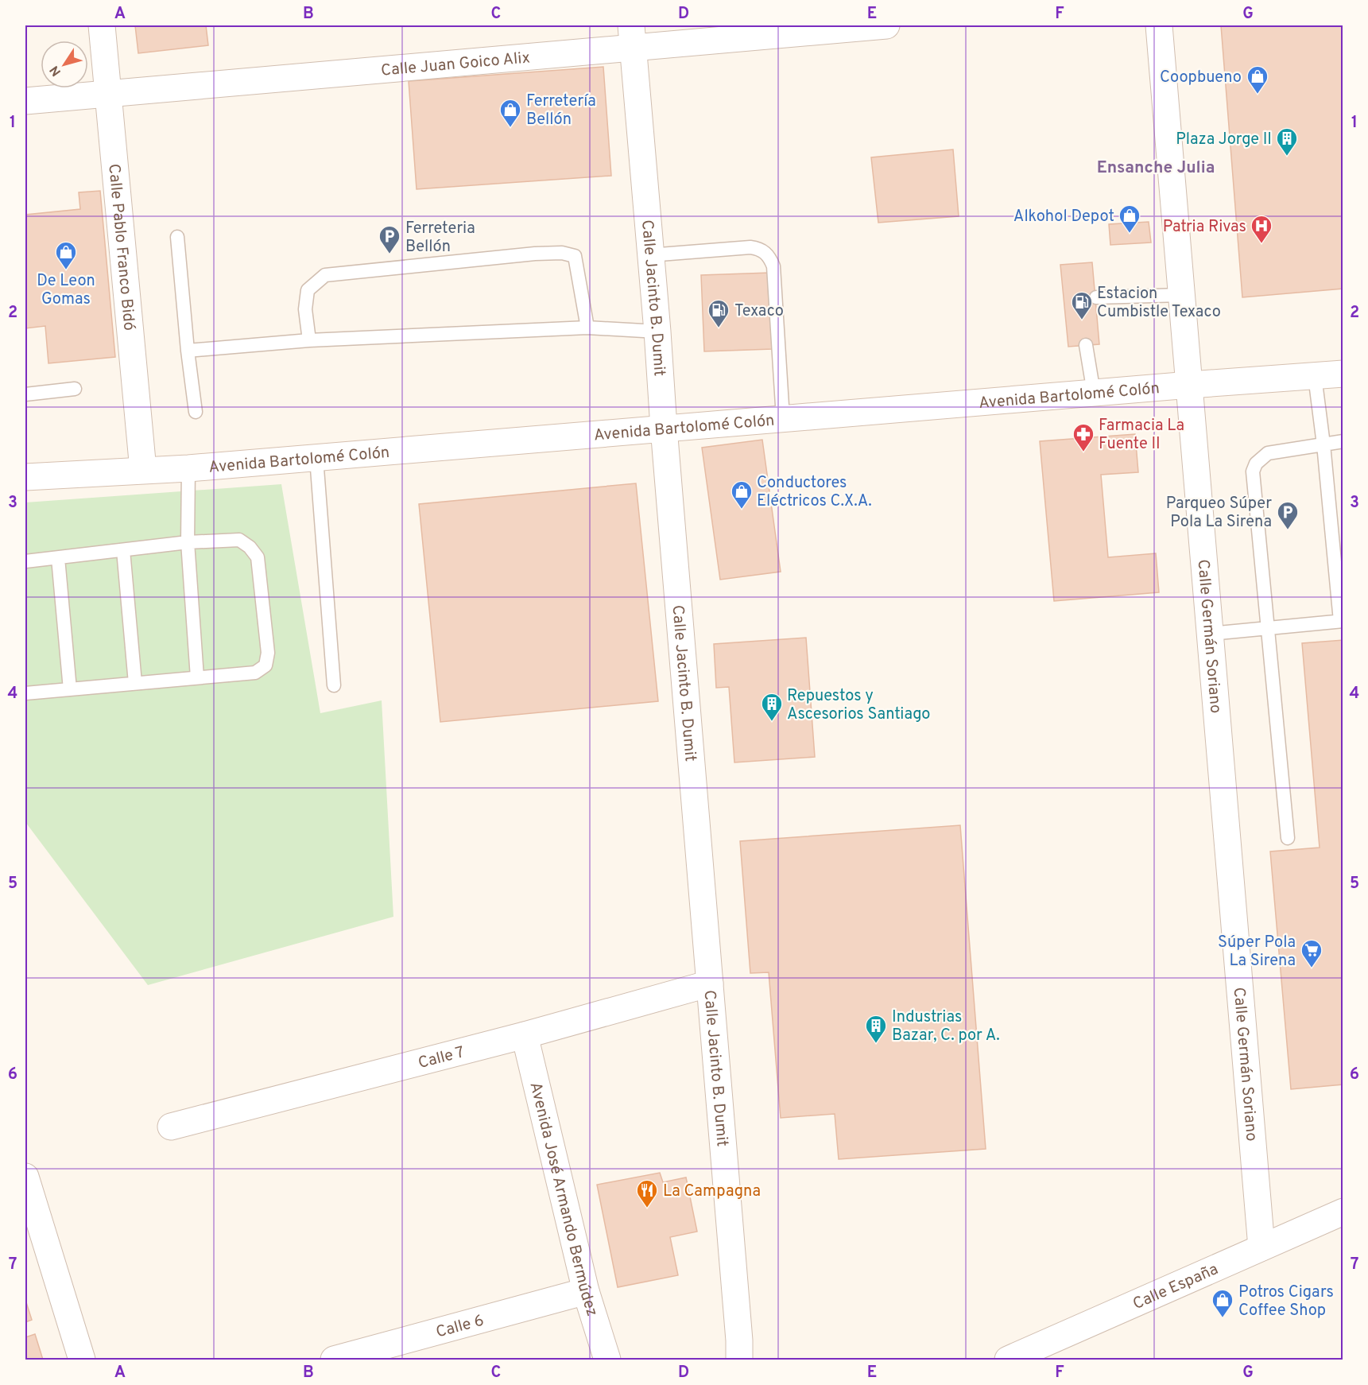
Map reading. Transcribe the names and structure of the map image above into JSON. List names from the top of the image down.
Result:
{
  "streets": {
    "street": [
      "Calle Juan Goico Alix",
      "Calle Pablo Franco Bidó",
      "Calle Jacinto B. Dumit",
      "Avenida Bartolomé Colón",
      "Calle Germán Soriano",
      "Calle 7",
      "Avenida José Armando Bermúdez",
      "Calle España",
      "Calle 6"
    ]
  },
  "crossings": [
    ["Calle Juan Goico Alix", "Calle Pablo Franco Bidó"],
    ["Calle Juan Goico Alix", "Calle Jacinto B. Dumit"],
    ["Calle Pablo Franco Bidó", "Avenida Bartolomé Colón"],
    ["Calle Jacinto B. Dumit", "Avenida Bartolomé Colón"],
    ["Calle Jacinto B. Dumit", "Calle 7"],
    ["Avenida Bartolomé Colón", "Calle Germán Soriano"],
    ["Calle Germán Soriano", "Calle España"],
    ["Calle 7", "Avenida José Armando Bermúdez"],
    ["Avenida José Armando Bermúdez", "Calle 6"]
  ],
  "districts": ["Ensanche Julia"],
  "places": {
    "shop": [
      "Coopbueno",
      "Ferretería Bellón",
      "Alkohol Depot",
      "De Leon Gomas",
      "Conductores Eléctricos C.X.A.",
      "Potros Cigars Coffee Shop"
    ],
    "building": ["Plaza Jorge II", "Repuestos y Ascesorios Santiago", "Industrias Bazar, C. por A."],
    "hospital": ["Patria Rivas"],
    "parking": ["Ferreteria Bellón", "Parqueo Súper Pola La Sirena"],
    "fuel station": ["Estacion Cumbistle Texaco", "Texaco"],
    "pharmacy": ["Farmacia La Fuente II"],
    "supermarket": ["Súper Pola La Sirena"],
    "restaurant": ["La Campagna"]
  },
  "north": "bottom left",
  "grid": {
    "columns": [
      "A",
      "B",
      "C",
      "D",
      "E",
      "F",
      "G"
    ],
    "rows": [
      "1",
      "2",
      "3",
      "4",
      "5",
      "6",
      "7"
    ]
  }
}
